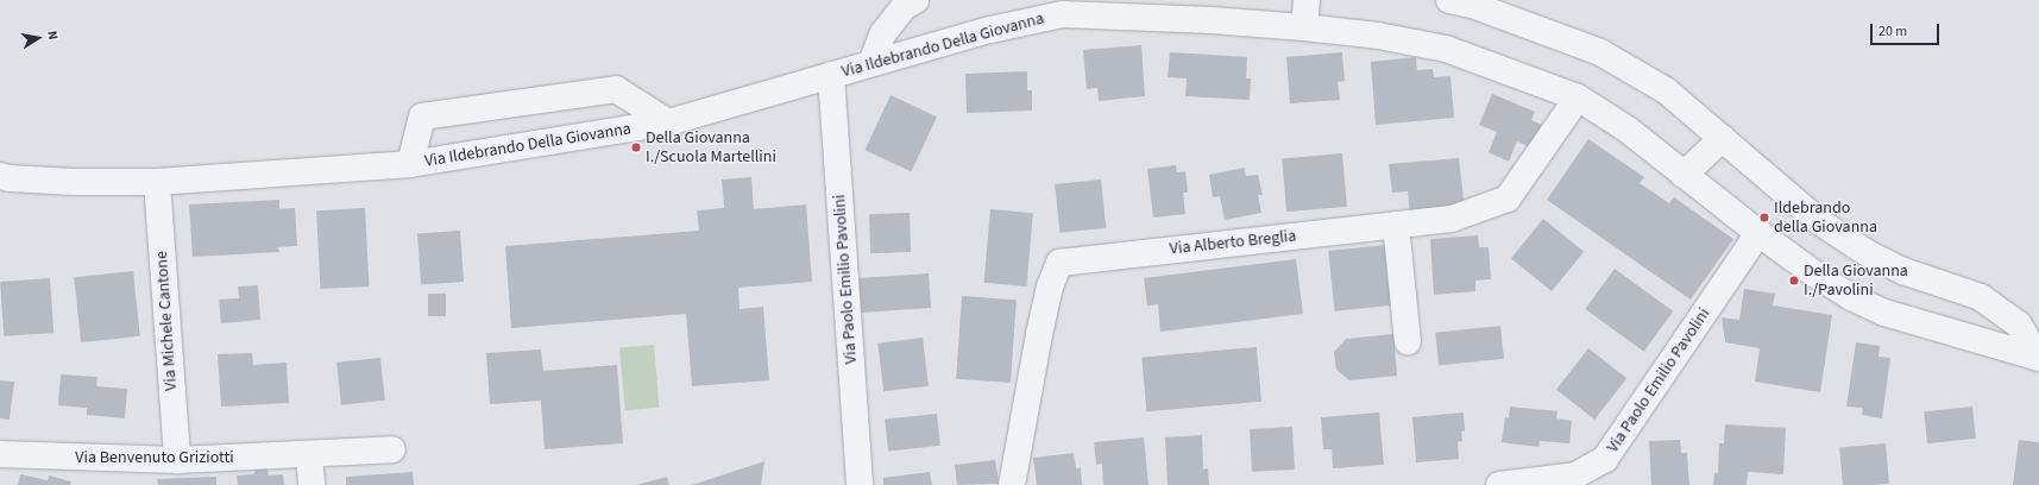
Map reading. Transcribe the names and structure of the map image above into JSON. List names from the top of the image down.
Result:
{
  "streets": {
    "street": [
      "Via Ildebrando Della Giovanna",
      "Via Alberto Breglia",
      "Via Paolo Emilio Pavolini",
      "Via Michele Cantone",
      "Via Benvenuto Griziotti"
    ]
  },
  "crossings": [
    ["Via Ildebrando Della Giovanna", "Via Alberto Breglia"],
    ["Via Ildebrando Della Giovanna", "Via Paolo Emilio Pavolini"],
    ["Via Ildebrando Della Giovanna", "Via Michele Cantone"],
    ["Via Michele Cantone", "Via Benvenuto Griziotti"]
  ],
  "places": ["Della Giovanna I./Scuola Martellini", "Ildebrando della Giovanna", "Della Giovanna I./Pavolini"],
  "scale_bar": "20 m",
  "north": "right"
}
